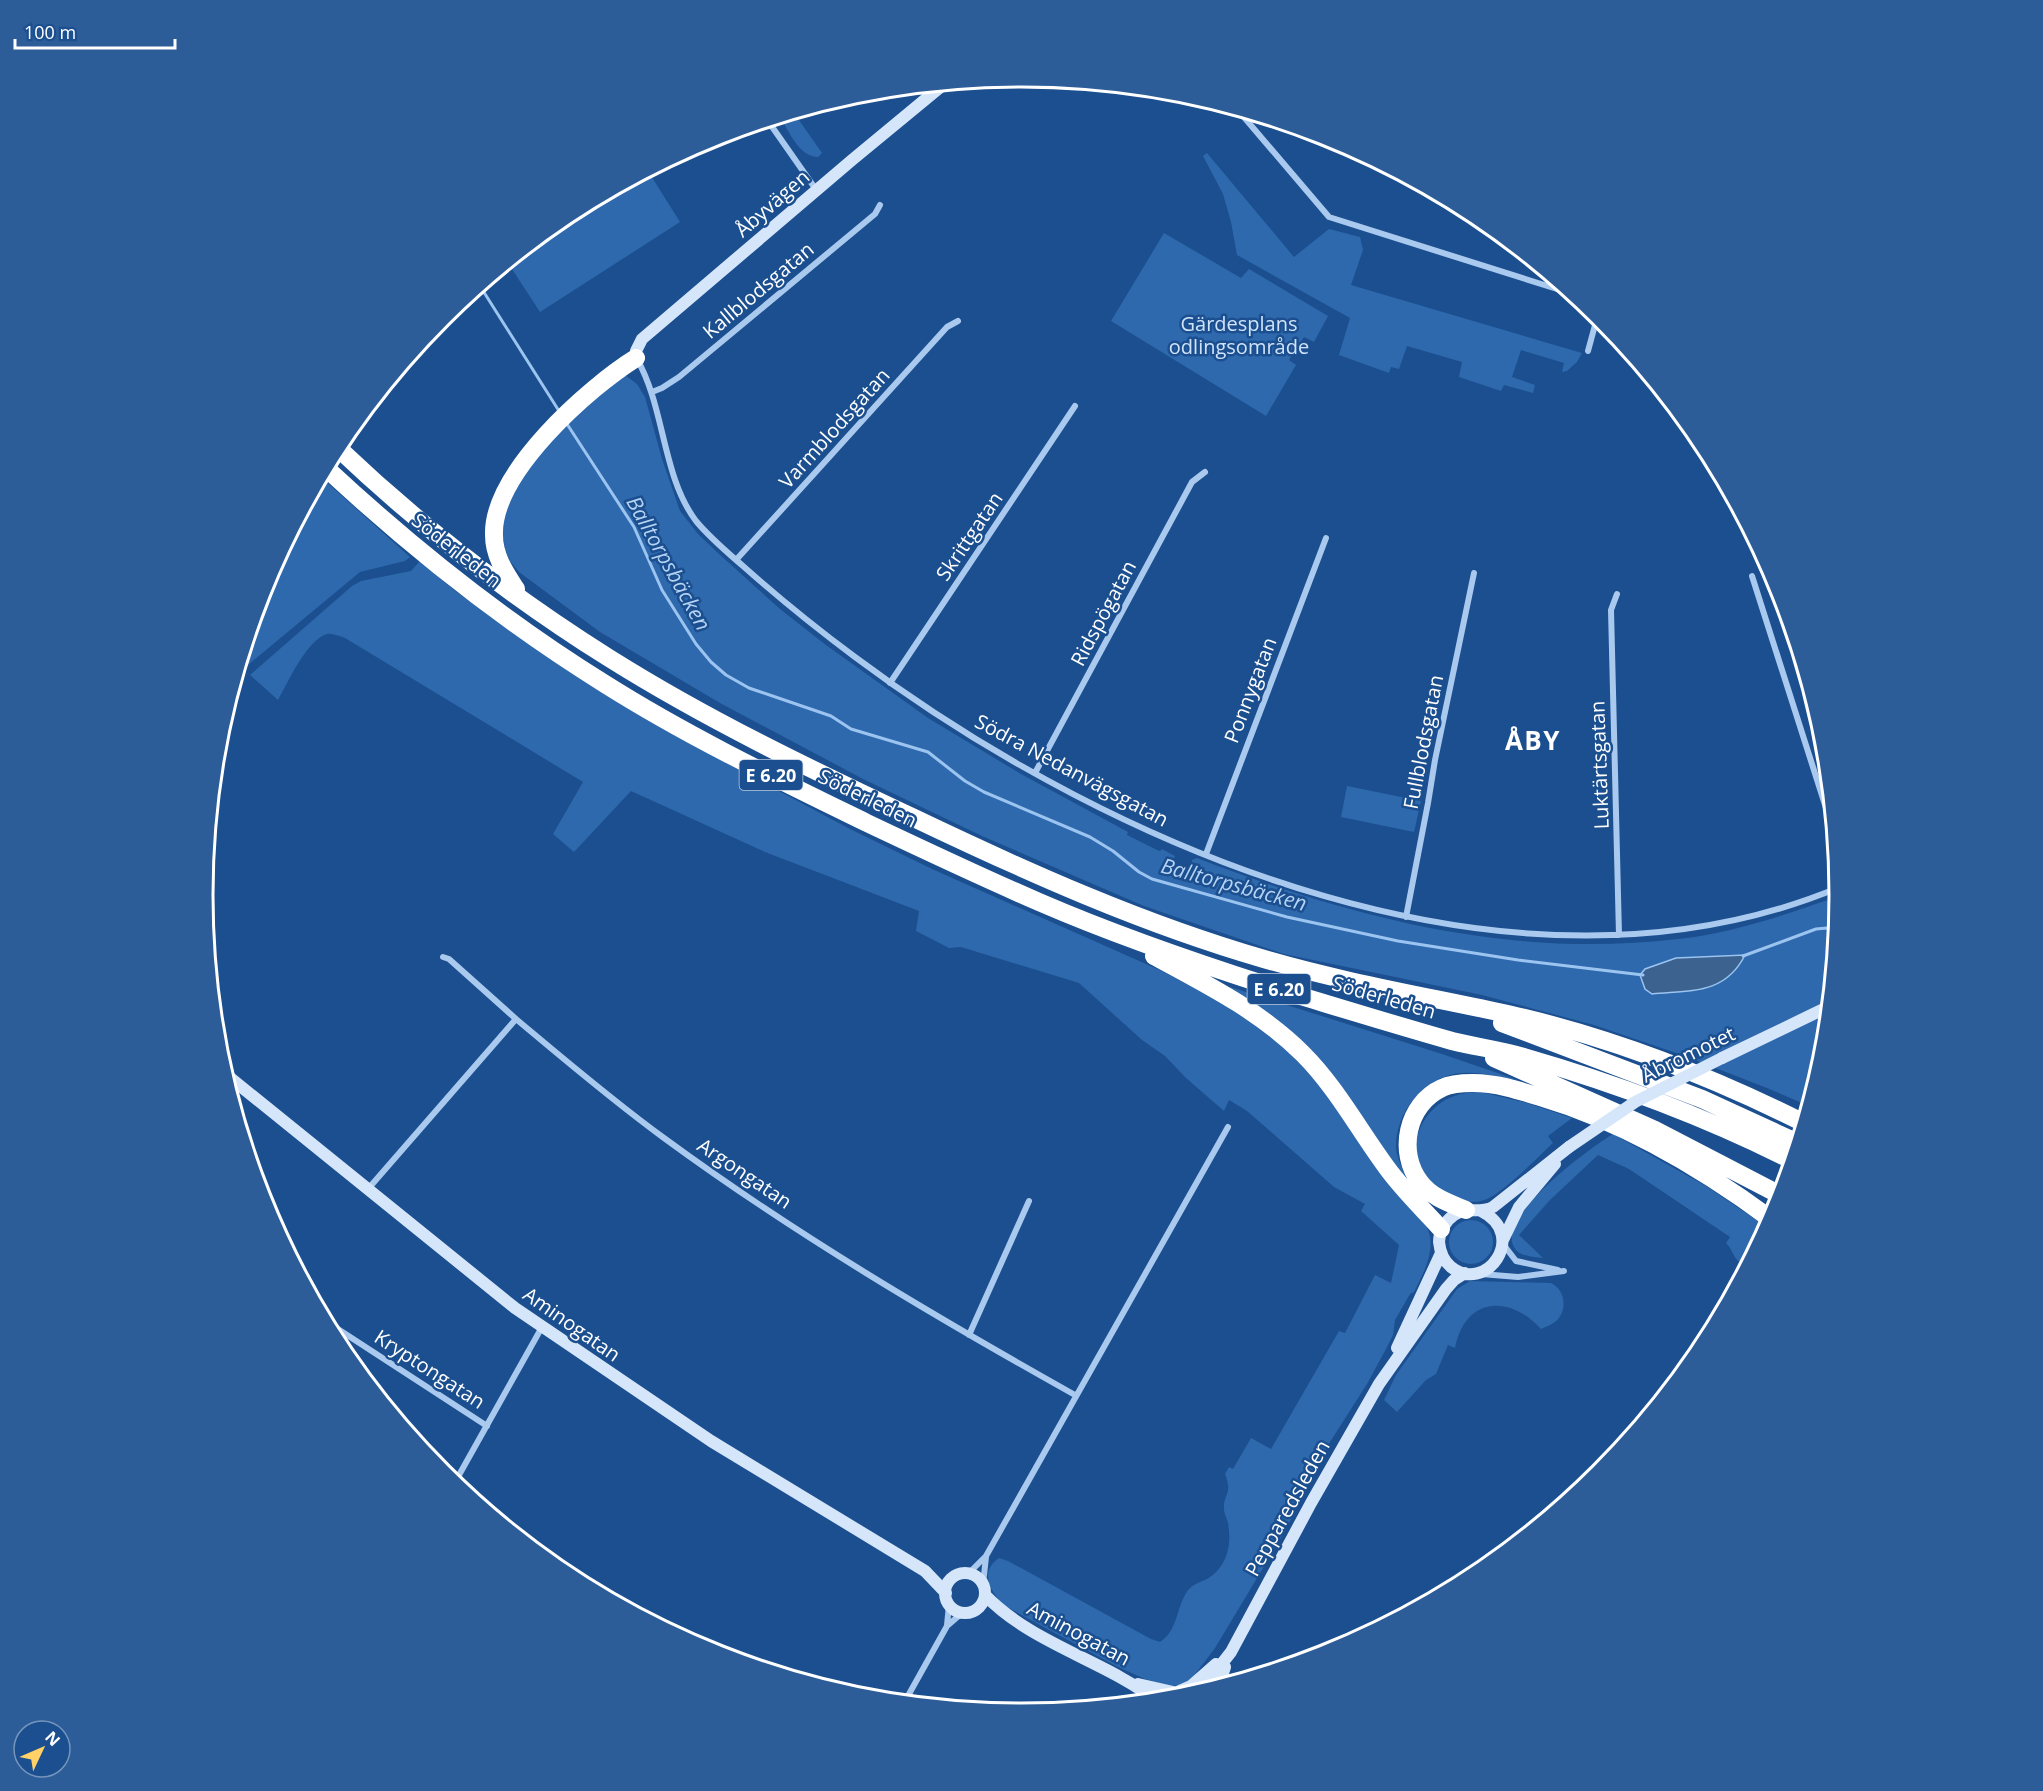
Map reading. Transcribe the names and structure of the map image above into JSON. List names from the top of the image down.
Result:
{
  "streets": {
    "highway": ["Söderleden", "E 6.20"],
    "street": [
      "Åbyvägen",
      "Kallblodsgatan",
      "Varmblodsgatan",
      "Skrittgatan",
      "Ridspögatan",
      "Ponnygatan",
      "Fullblodsgatan",
      "Luktärtsgatan",
      "Södra Nedanvägsgatan",
      "Åbromotet",
      "Argongatan",
      "Aminogatan",
      "Kryptongatan",
      "Pepparedsleden"
    ]
  },
  "crossings": [
    ["Åbyvägen", "Södra Nedanvägsgatan"],
    ["Kallblodsgatan", "Södra Nedanvägsgatan"],
    ["Varmblodsgatan", "Södra Nedanvägsgatan"],
    ["Skrittgatan", "Södra Nedanvägsgatan"],
    ["Ridspögatan", "Södra Nedanvägsgatan"],
    ["Ponnygatan", "Södra Nedanvägsgatan"],
    ["Fullblodsgatan", "Södra Nedanvägsgatan"],
    ["Luktärtsgatan", "Södra Nedanvägsgatan"],
    ["Åbromotet", "Pepparedsleden"],
    ["Aminogatan", "Kryptongatan"]
  ],
  "districts": ["ÅBY"],
  "water": ["Balltorpsbäcken"],
  "parks": ["Gärdesplans odlingsområde"],
  "scale_bar": "100 m",
  "north": "top right"
}
